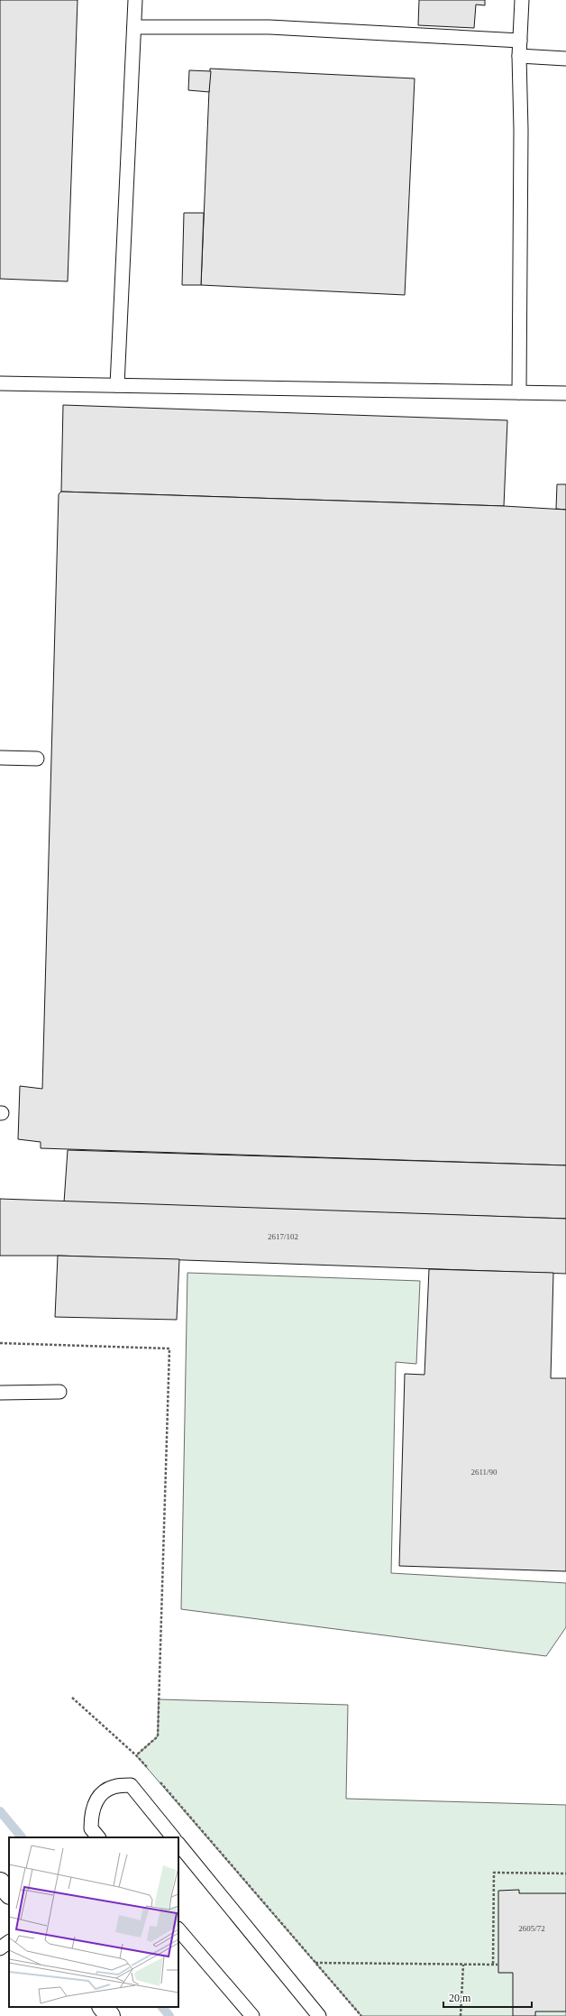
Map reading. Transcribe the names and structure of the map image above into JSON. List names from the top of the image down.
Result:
{
  "house_numbers": ["2617/102", "2611/90", "2605/72"],
  "scale_bar": "20 m"
}
